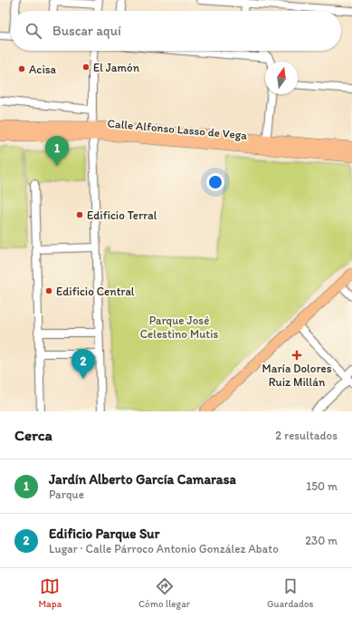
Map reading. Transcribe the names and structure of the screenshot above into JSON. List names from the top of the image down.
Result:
{
  "streets": {
    "main road": ["Calle Alfonso Lasso de Vega"]
  },
  "parks": ["Parque José Celestino Mutis"],
  "places": {
    "other": [
      "El Jamón",
      "Acisa",
      "Edificio Terral",
      "Edificio Central"
    ],
    "health": ["María Dolores Ruiz Millán"]
  },
  "north": "top",
  "page": {
    "search": "Buscar aquí",
    "pins": ["1", "2"],
    "heading": ["Cerca", "2 resultados"],
    "list": [
      {
        "mark": "1",
        "name": "Jardín Alberto García Camarasa",
        "note": "Parque",
        "value": "150 m"
      },
      {
        "mark": "2",
        "name": "Edificio Parque Sur",
        "note": "Lugar · Calle Párroco Antonio González Abato",
        "value": "230 m"
      }
    ],
    "nav": ["Mapa", "Cómo llegar", "Guardados"]
  }
}
